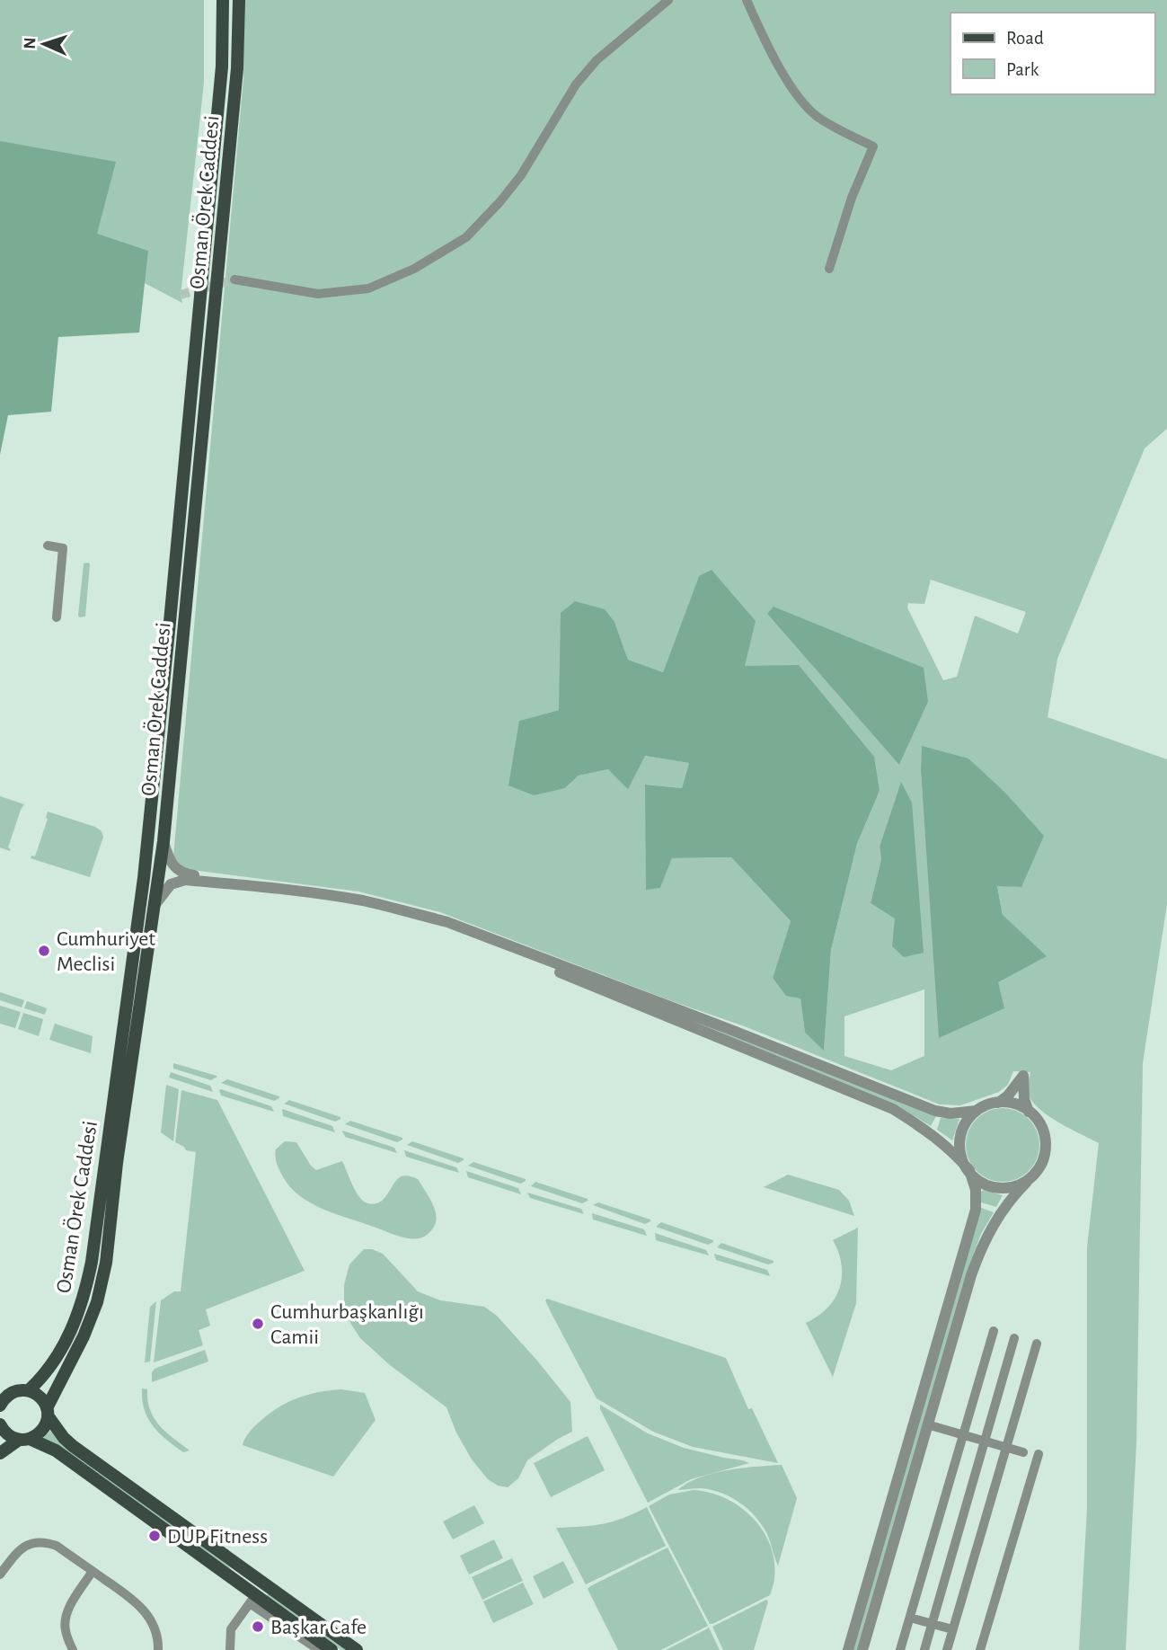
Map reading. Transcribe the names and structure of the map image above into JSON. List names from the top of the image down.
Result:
{
  "streets": {
    "main road": ["Osman Örek Caddesi"]
  },
  "places": [
    "Cumhuriyet Meclisi",
    "Cumhurbaşkanlığı Camii",
    "DUP Fitness",
    "Başkar Cafe"
  ],
  "legend": ["Road", "Park"],
  "north": "left"
}
